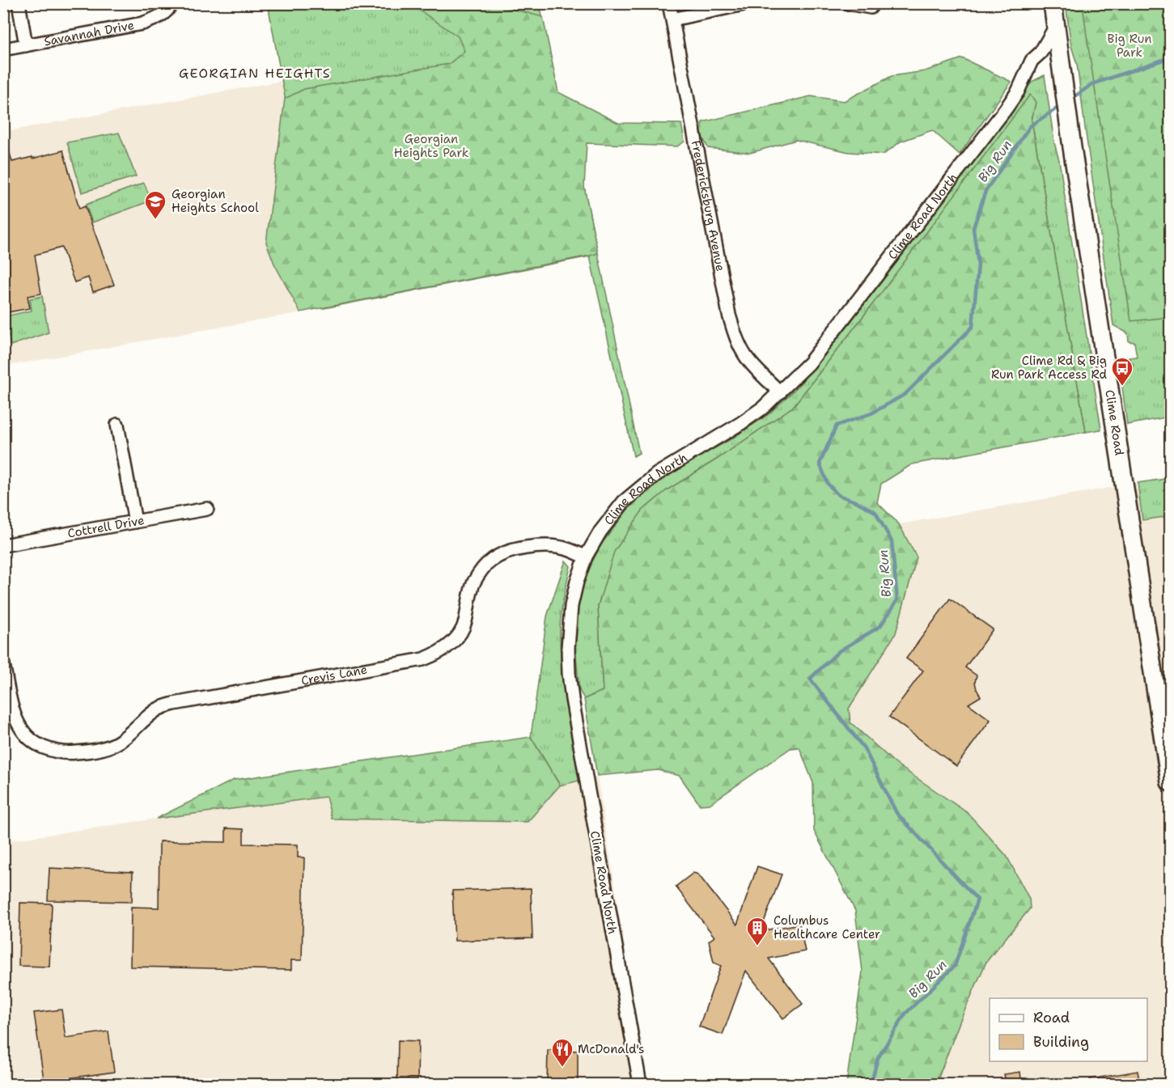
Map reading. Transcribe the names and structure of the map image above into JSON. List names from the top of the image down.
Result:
{
  "streets": {
    "main road": ["Clime Road"],
    "street": [
      "Savannah Drive",
      "Fredericksburg Avenue",
      "Clime Road North",
      "Cottrell Drive",
      "Crevis Lane"
    ]
  },
  "crossings": [
    ["Fredericksburg Avenue", "Clime Road North"],
    ["Clime Road North", "Clime Road"],
    ["Clime Road North", "Crevis Lane"]
  ],
  "districts": ["GEORGIAN HEIGHTS"],
  "water": ["Big Run"],
  "parks": ["Big Run Park", "Georgian Heights Park"],
  "places": {
    "school or university": ["Georgian Heights School"],
    "bus stop": ["Clime Rd & Big Run Park Access Rd"],
    "building": ["Columbus Healthcare Center"],
    "restaurant": ["McDonald's"]
  },
  "legend": ["Road", "Building"]
}
